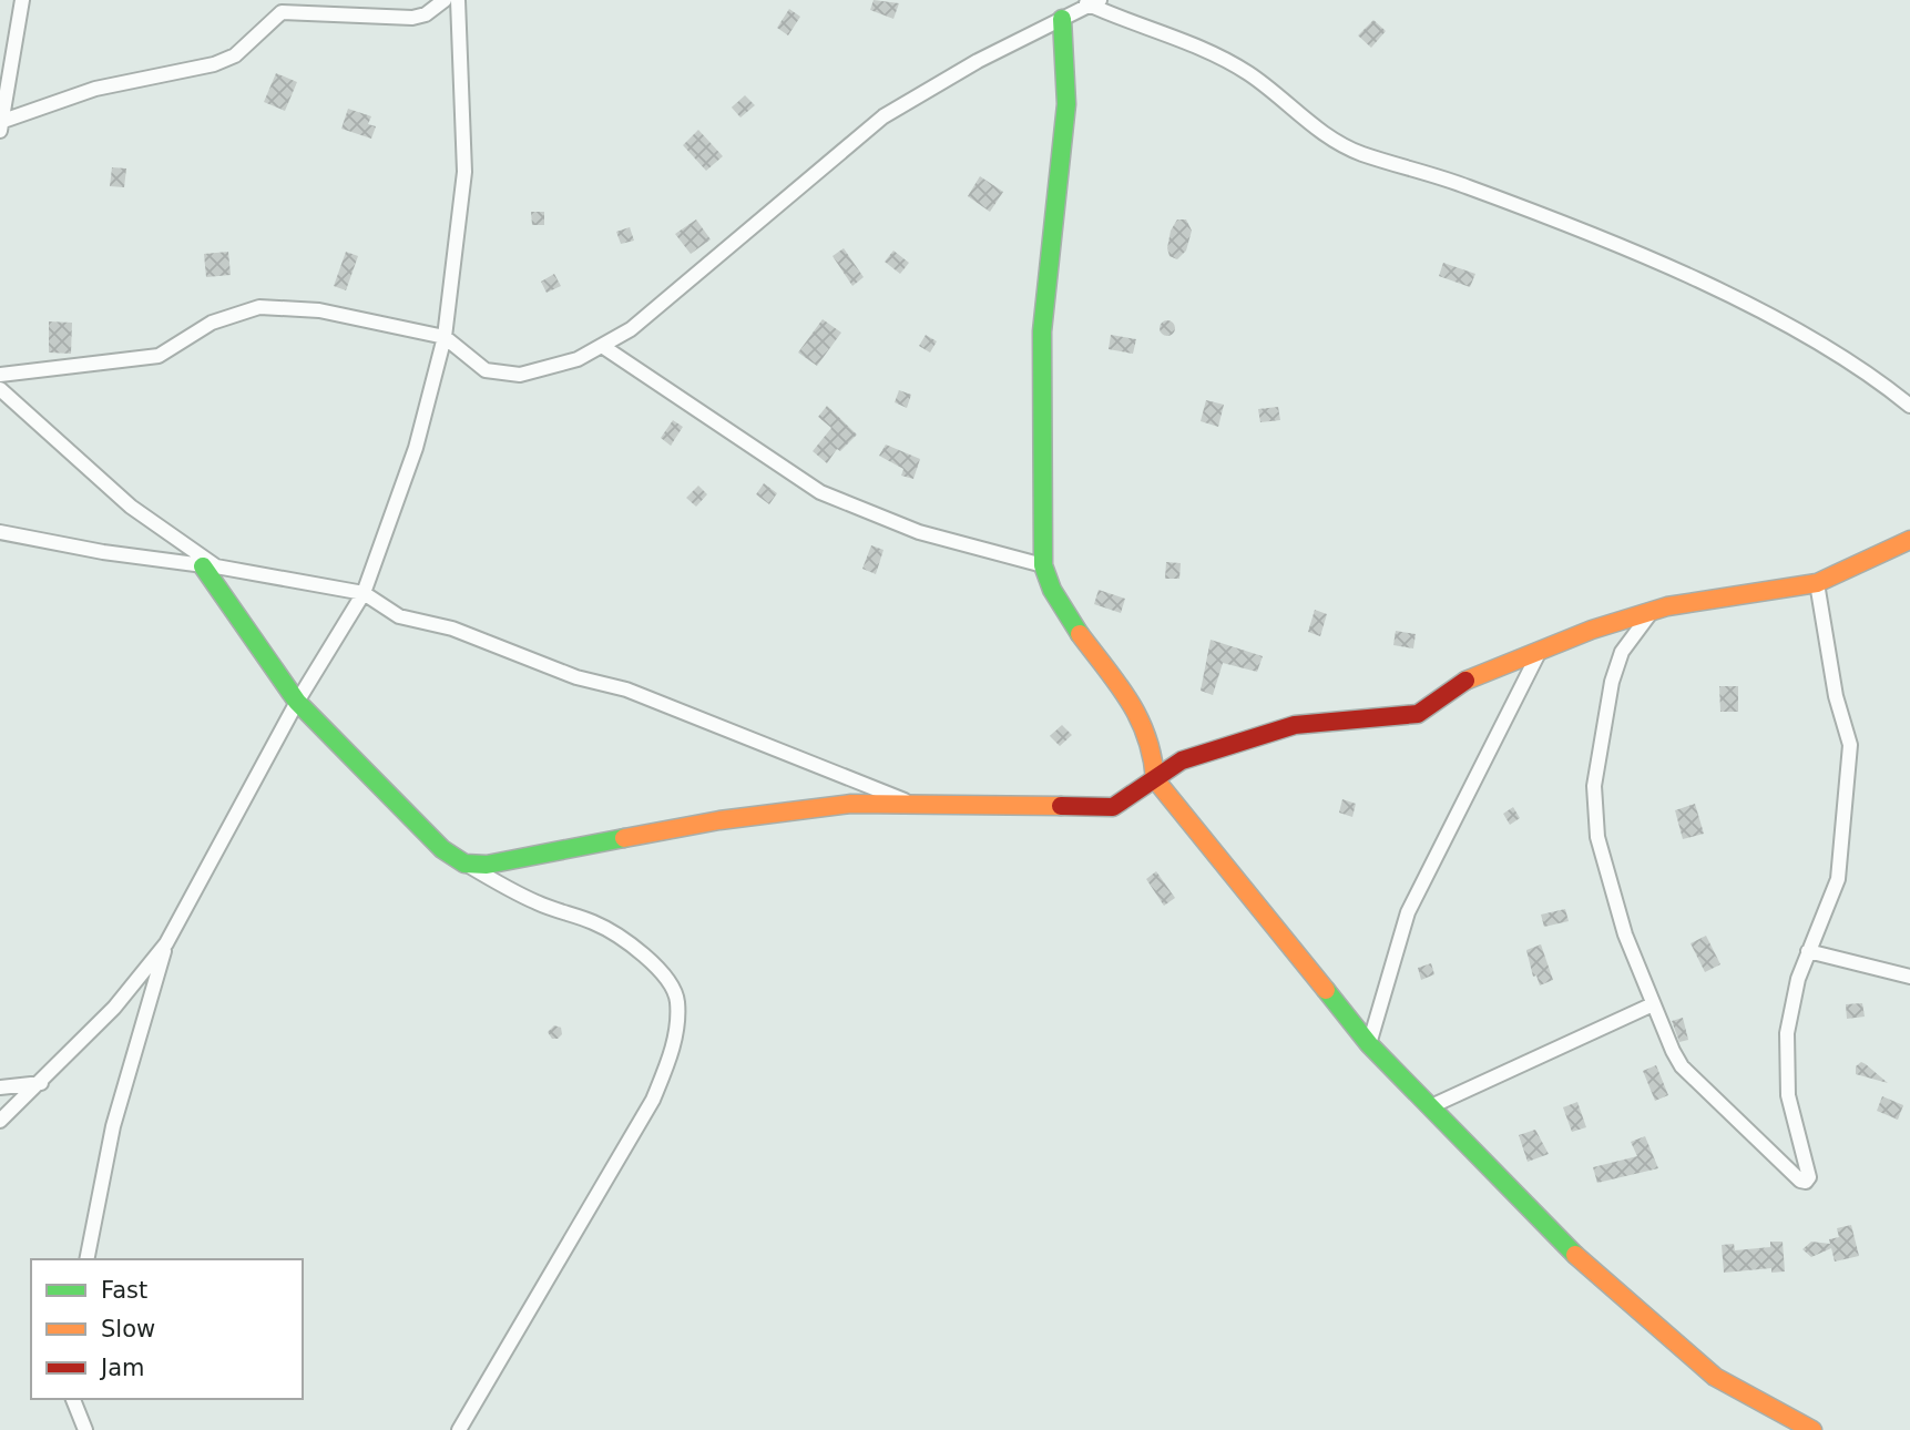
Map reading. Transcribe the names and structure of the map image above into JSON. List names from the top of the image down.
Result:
{
  "legend": ["Fast", "Slow", "Jam"]
}
